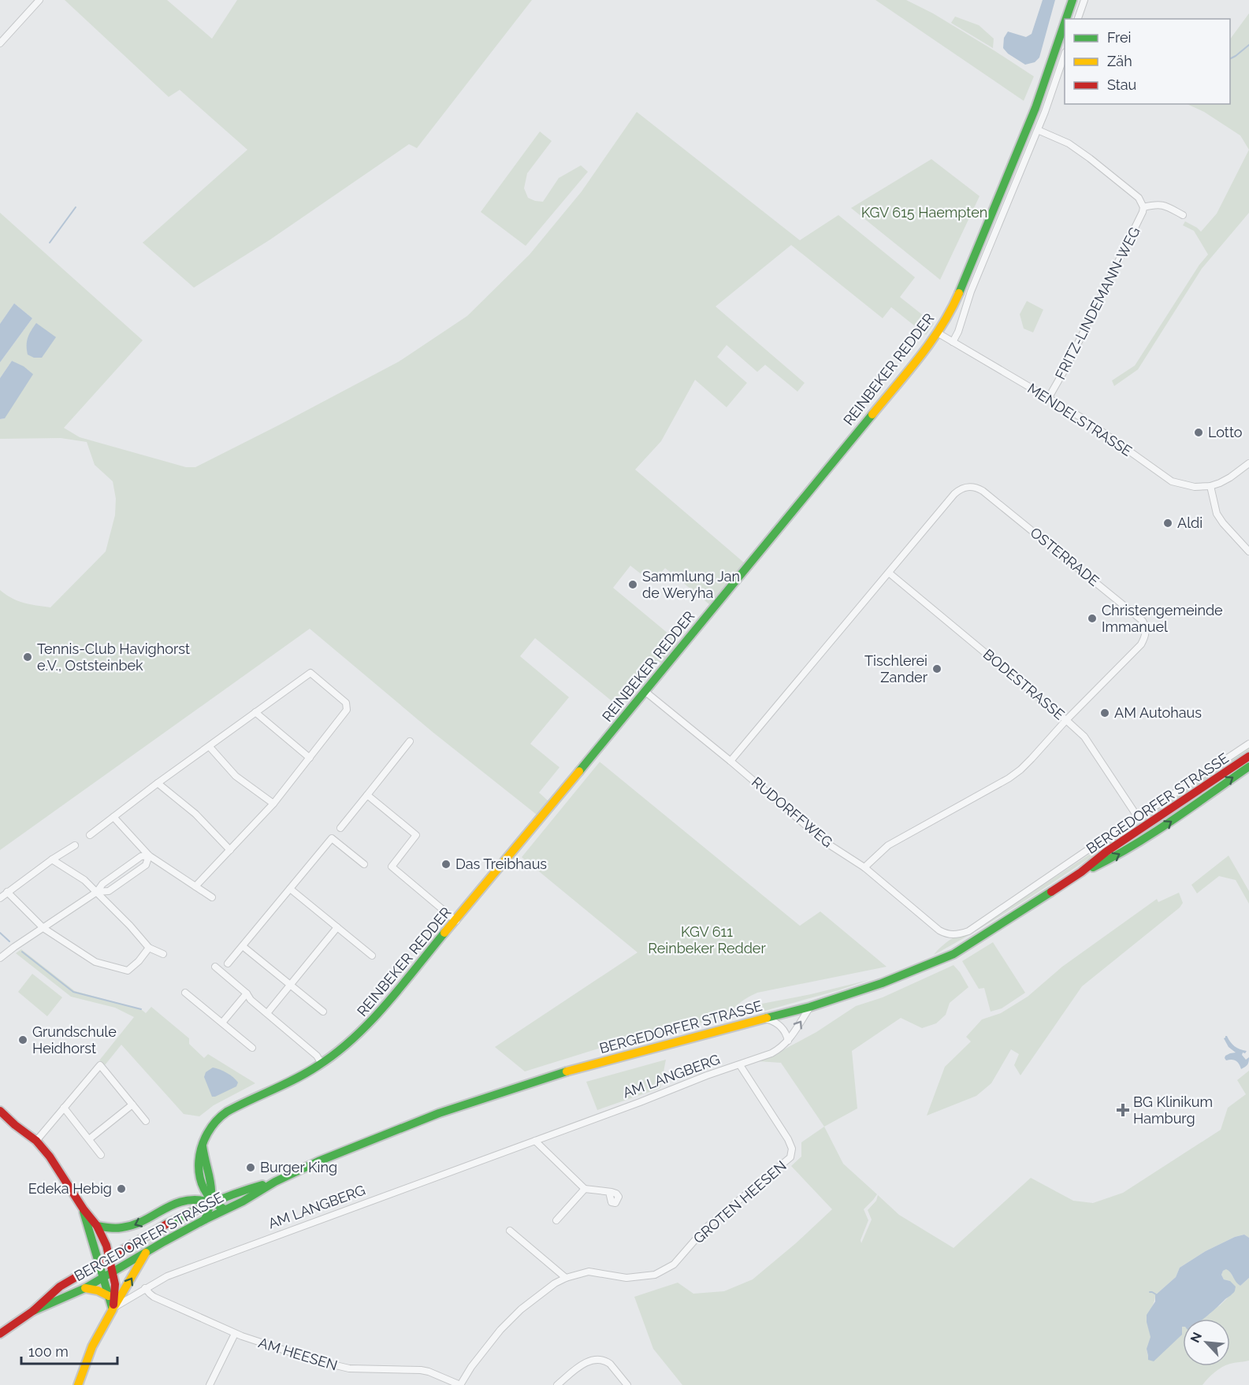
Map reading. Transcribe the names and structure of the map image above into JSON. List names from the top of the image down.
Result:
{
  "streets": {
    "main road": ["REINBEKER REDDER", "BERGEDORFER STRASSE", "AM LANGBERG"],
    "street": [
      "FRITZ-LINDEMANN-WEG",
      "MENDELSTRASSE",
      "OSTERRADE",
      "BODESTRASSE",
      "RUDORFFWEG",
      "GROTEN HEESEN",
      "AM HEESEN"
    ]
  },
  "crossings": [
    ["FRITZ-LINDEMANN-WEG", "MENDELSTRASSE"],
    ["REINBEKER REDDER", "MENDELSTRASSE"],
    ["REINBEKER REDDER", "BERGEDORFER STRASSE"],
    ["REINBEKER REDDER", "RUDORFFWEG"],
    ["OSTERRADE", "BODESTRASSE"],
    ["OSTERRADE", "RUDORFFWEG"],
    ["BODESTRASSE", "RUDORFFWEG"],
    ["BERGEDORFER STRASSE", "AM LANGBERG"],
    ["AM LANGBERG", "GROTEN HEESEN"],
    ["AM LANGBERG", "AM HEESEN"],
    ["GROTEN HEESEN", "AM HEESEN"]
  ],
  "parks": ["KGV 615 Haempten", "KGV 611 Reinbeker Redder"],
  "places": {
    "other": [
      "Lotto",
      "Aldi",
      "Sammlung Jan de Weryha",
      "Christengemeinde Immanuel",
      "Tennis-Club Havighorst e.V., Oststeinbek",
      "Tischlerei Zander",
      "AM Autohaus",
      "Das Treibhaus",
      "Grundschule Heidhorst",
      "Burger King",
      "Edeka Hebig"
    ],
    "health": ["BG Klinikum Hamburg"]
  },
  "legend": ["Frei", "Zäh", "Stau"],
  "scale_bar": "100 m",
  "north": "top left"
}
